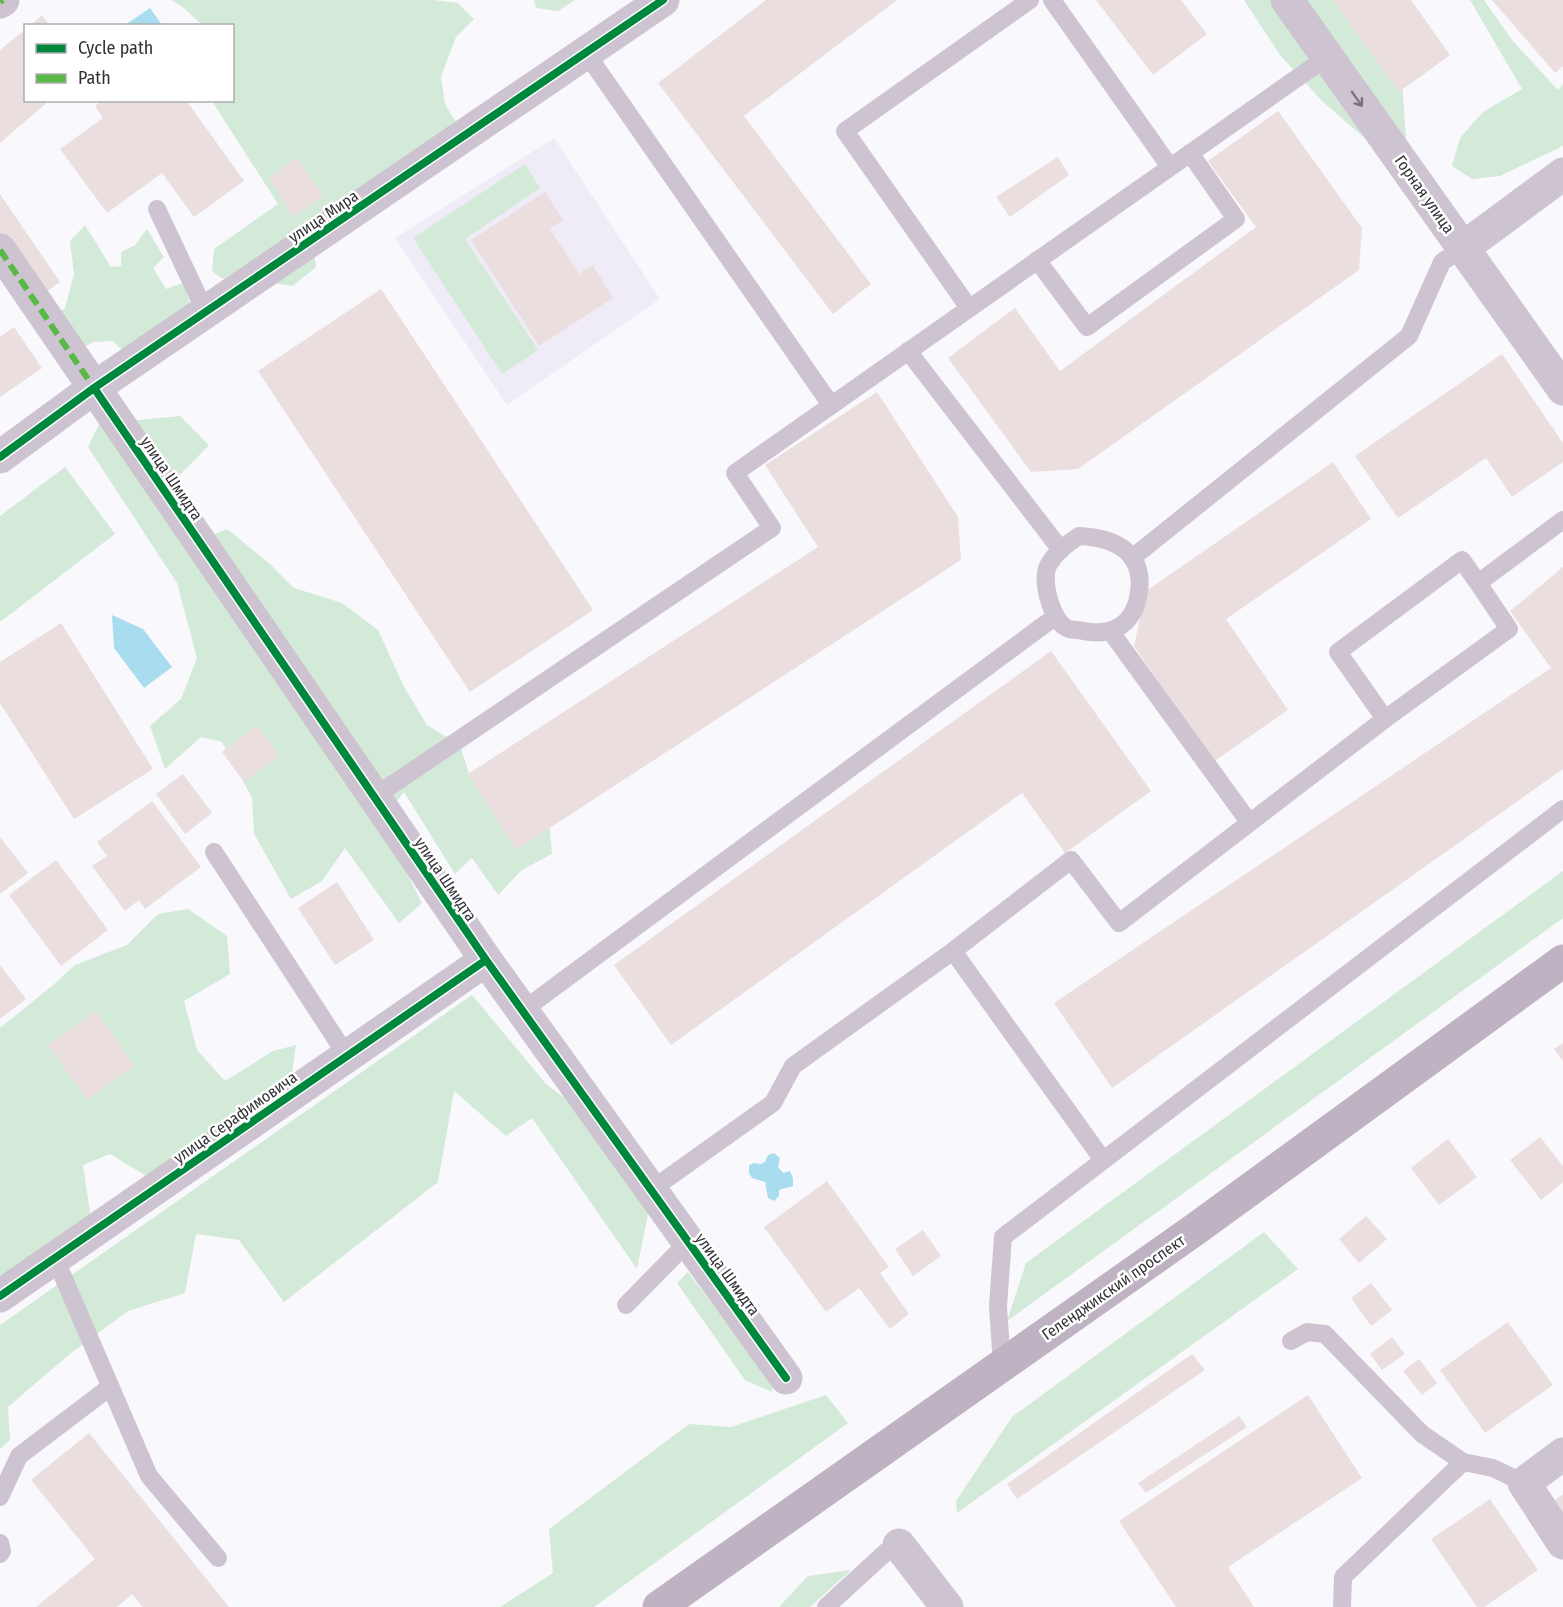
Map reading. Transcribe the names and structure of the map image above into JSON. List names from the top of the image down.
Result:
{
  "streets": {
    "main road": ["Геленджикский проспект"],
    "street": [
      "Горная улица",
      "улица Мира",
      "улица Шмидта",
      "улица Серафимовича"
    ]
  },
  "crossings": [
    ["улица Мира", "улица Шмидта"],
    ["улица Шмидта", "улица Серафимовича"]
  ],
  "one_way": ["Горная улица"],
  "legend": ["Cycle path", "Path"]
}
